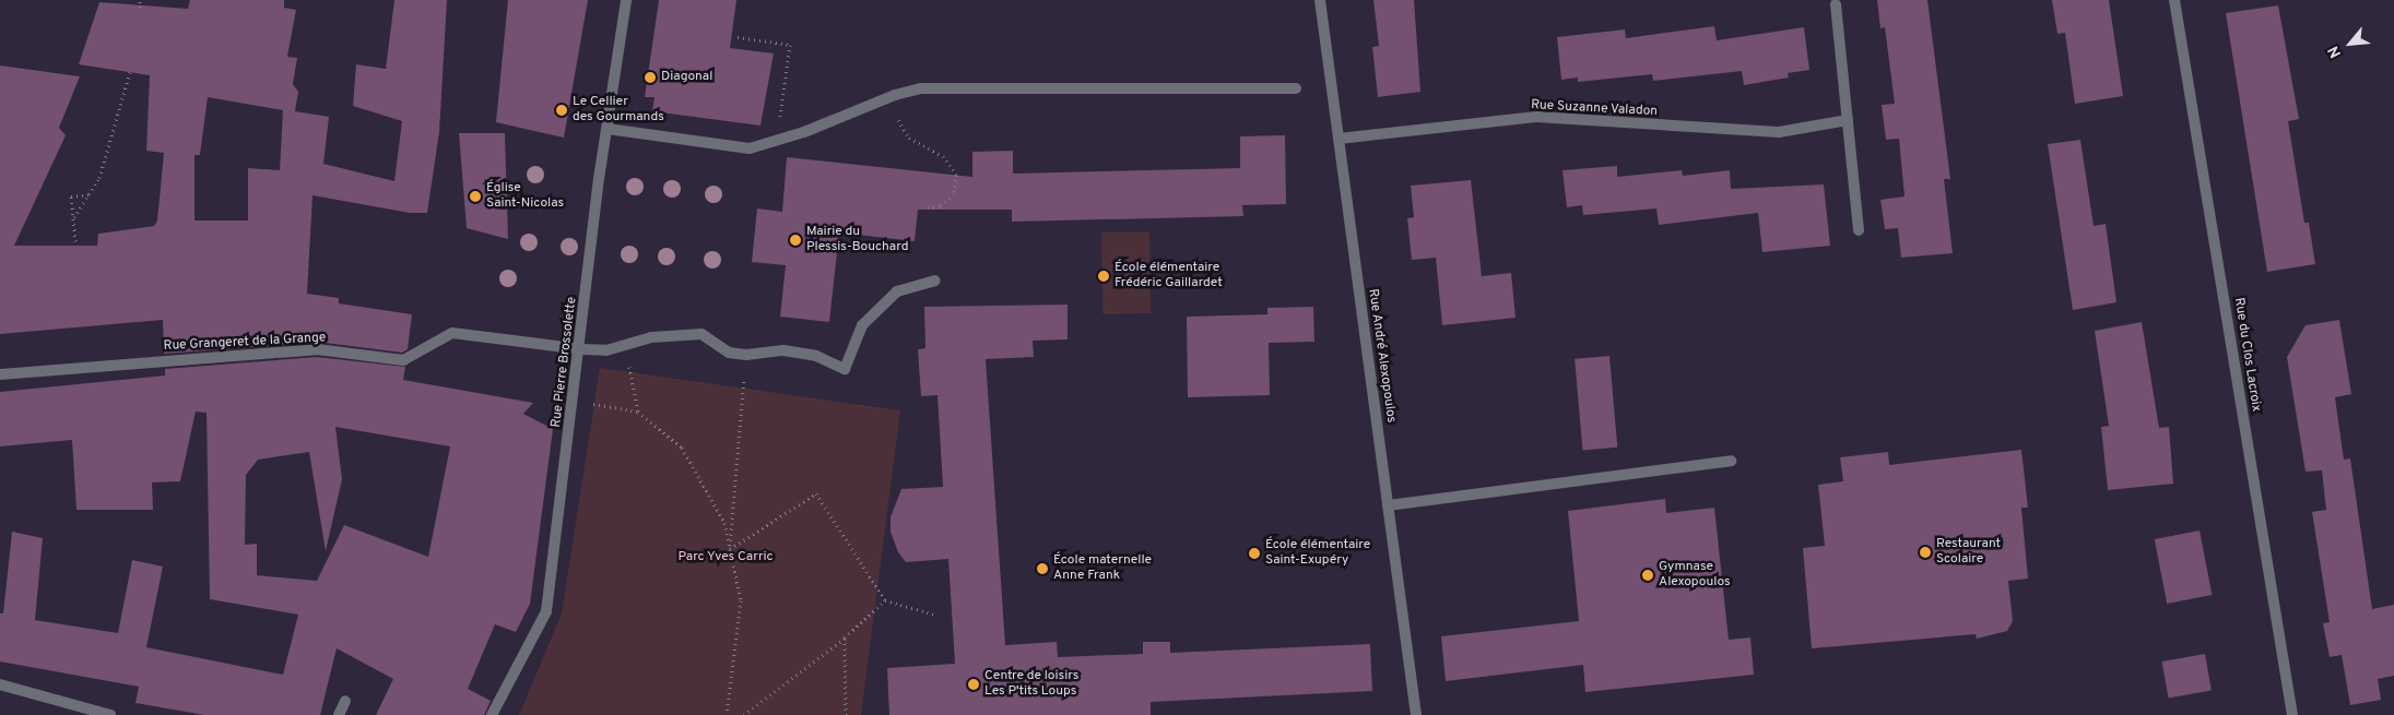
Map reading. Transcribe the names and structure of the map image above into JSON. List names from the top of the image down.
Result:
{
  "streets": {
    "street": [
      "Rue Suzanne Valadon",
      "Rue Grangeret de la Grange",
      "Rue du Clos Lacroix",
      "Rue André Alexopoulos",
      "Rue Pierre Brossolette"
    ]
  },
  "crossings": [
    ["Rue Suzanne Valadon", "Rue André Alexopoulos"],
    ["Rue Grangeret de la Grange", "Rue Pierre Brossolette"]
  ],
  "parks": ["Parc Yves Carric"],
  "places": [
    "Diagonal",
    "Le Cellier des Gourmands",
    "Église Saint-Nicolas",
    "Mairie du Plessis-Bouchard",
    "École élémentaire Frédéric Gaillardet",
    "Restaurant Scolaire",
    "École élémentaire Saint-Exupéry",
    "École maternelle Anne Frank",
    "Gymnase Alexopoulos",
    "Centre de loisirs Les P'tits Loups"
  ],
  "north": "bottom left"
}
